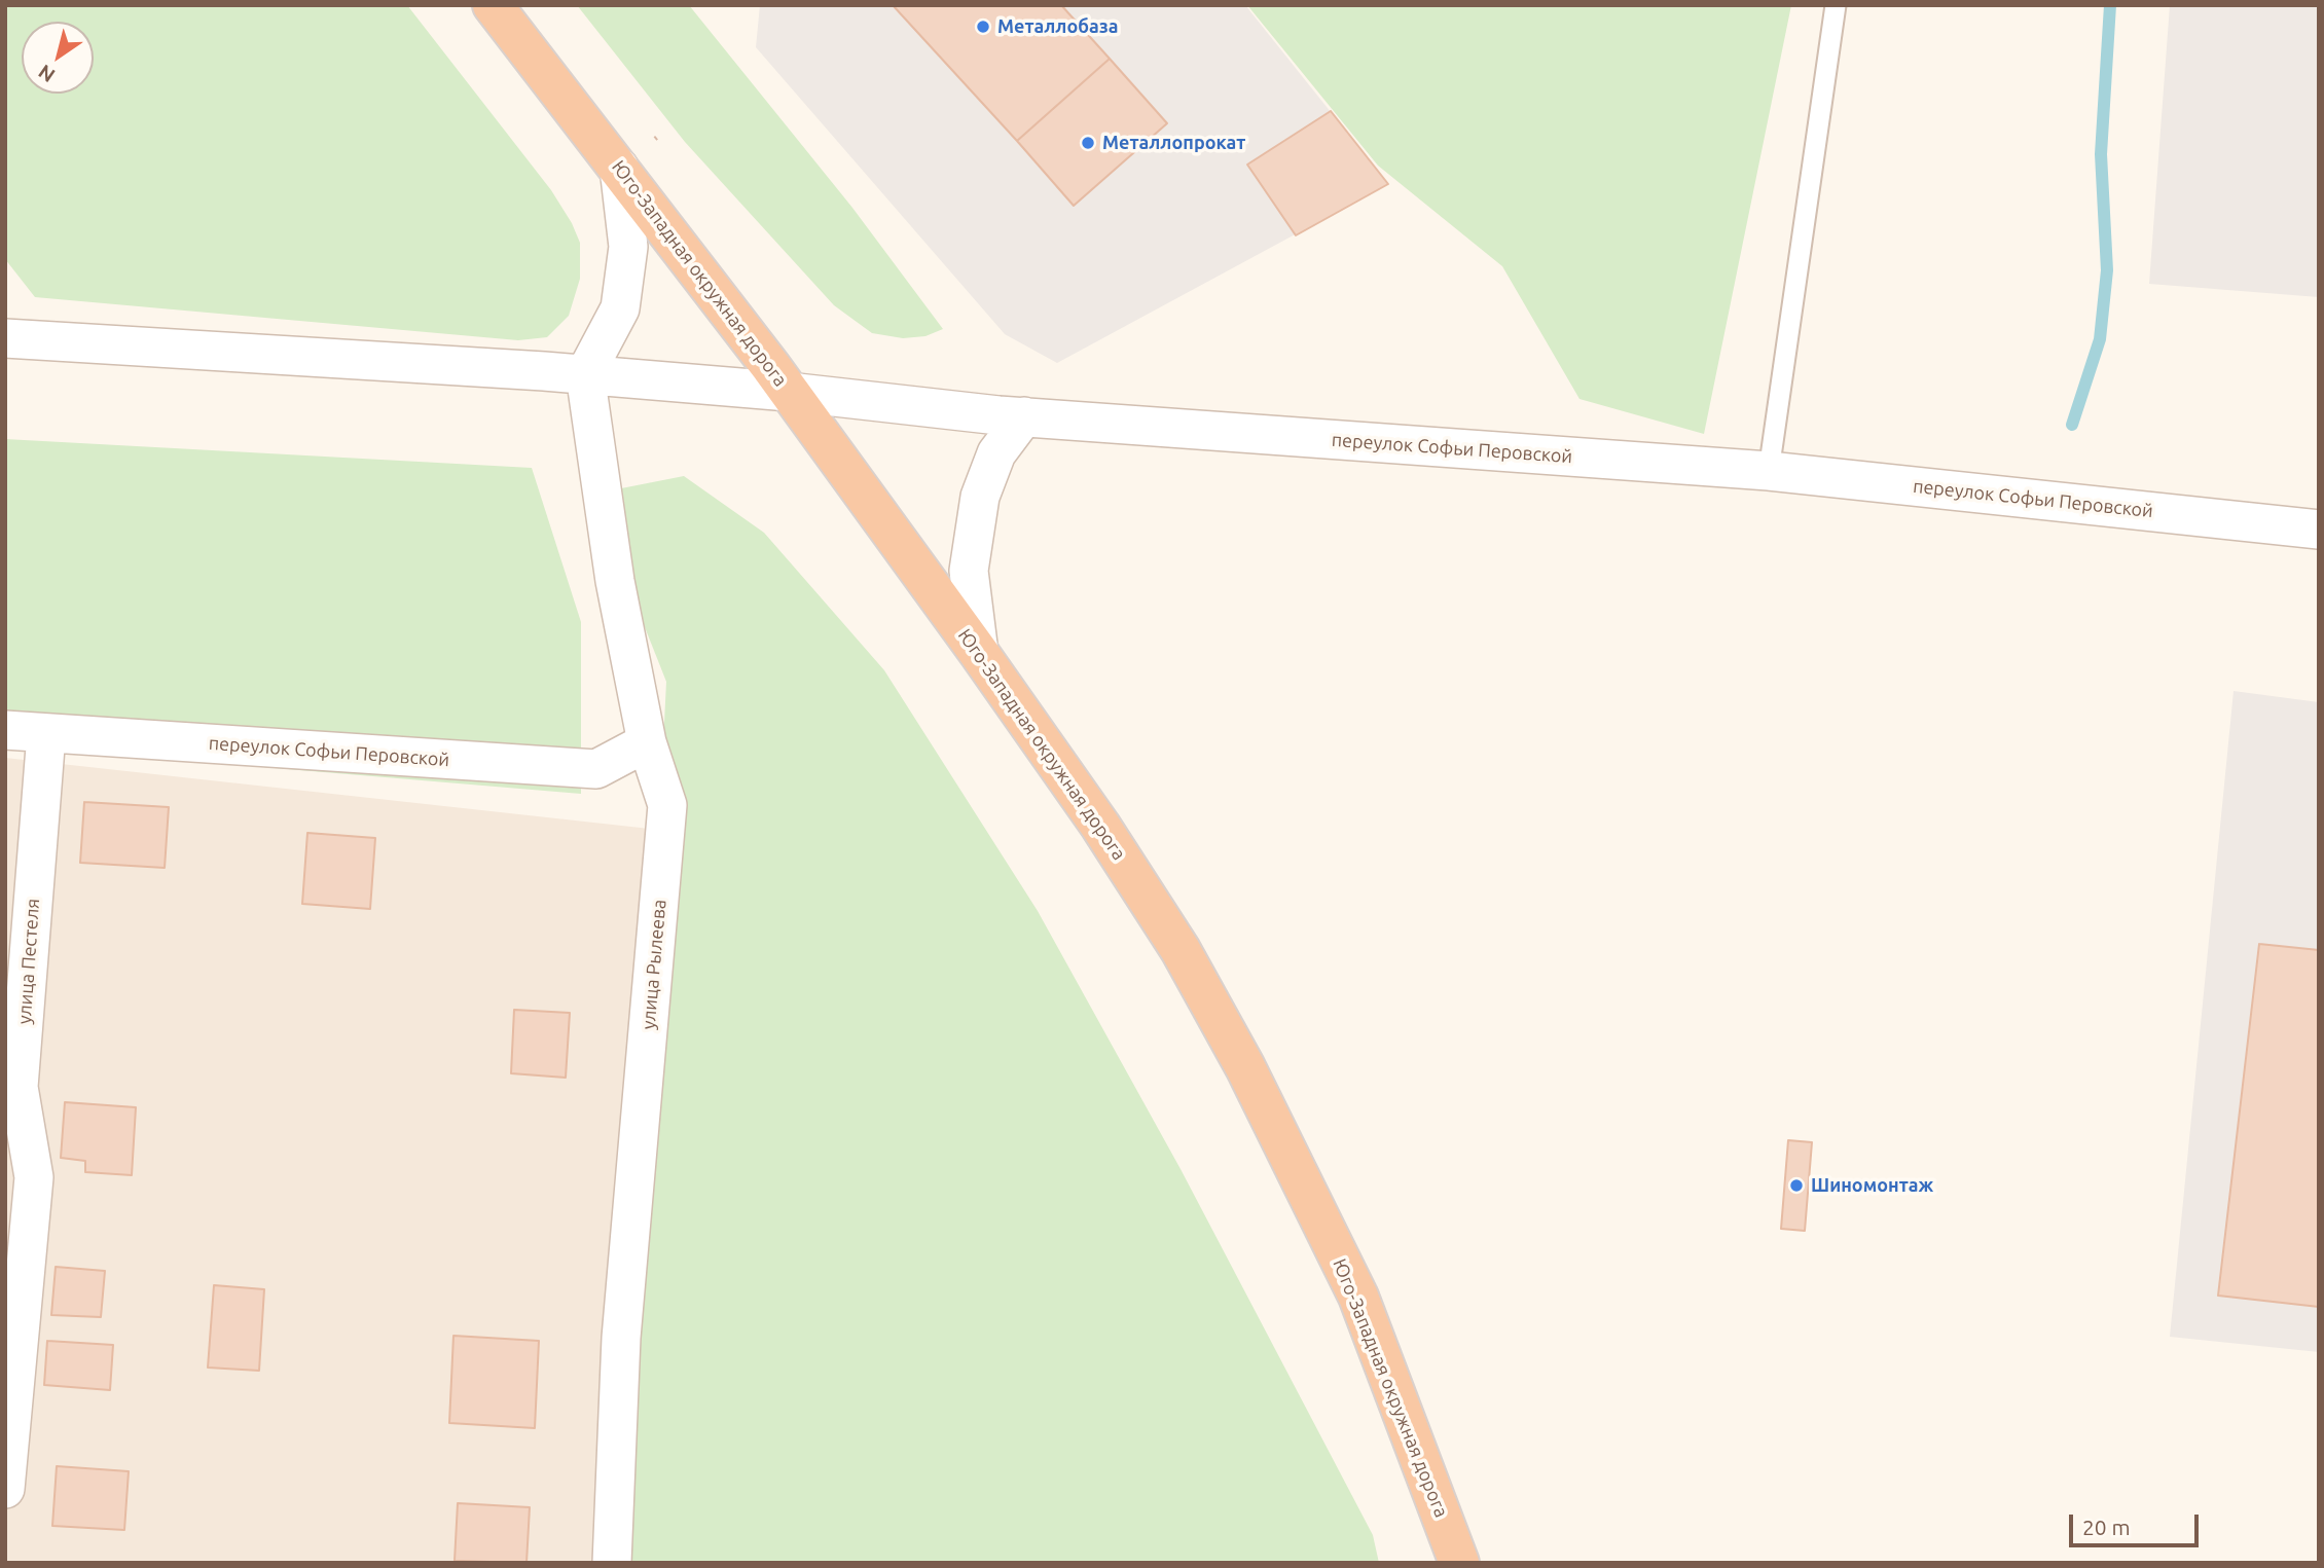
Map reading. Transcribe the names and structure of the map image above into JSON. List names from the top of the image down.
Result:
{
  "streets": {
    "highway": ["Юго-Западная окружная дорога"],
    "street": ["переулок Софьи Перовской", "улица Пестеля", "улица Рылеева"]
  },
  "crossings": [
    ["Юго-Западная окружная дорога", "переулок Софьи Перовской"],
    ["переулок Софьи Перовской", "улица Пестеля"],
    ["переулок Софьи Перовской", "улица Рылеева"]
  ],
  "places": ["Металлобаза", "Металлопрокат", "Шиномонтаж"],
  "scale_bar": "20 m",
  "north": "bottom left"
}
